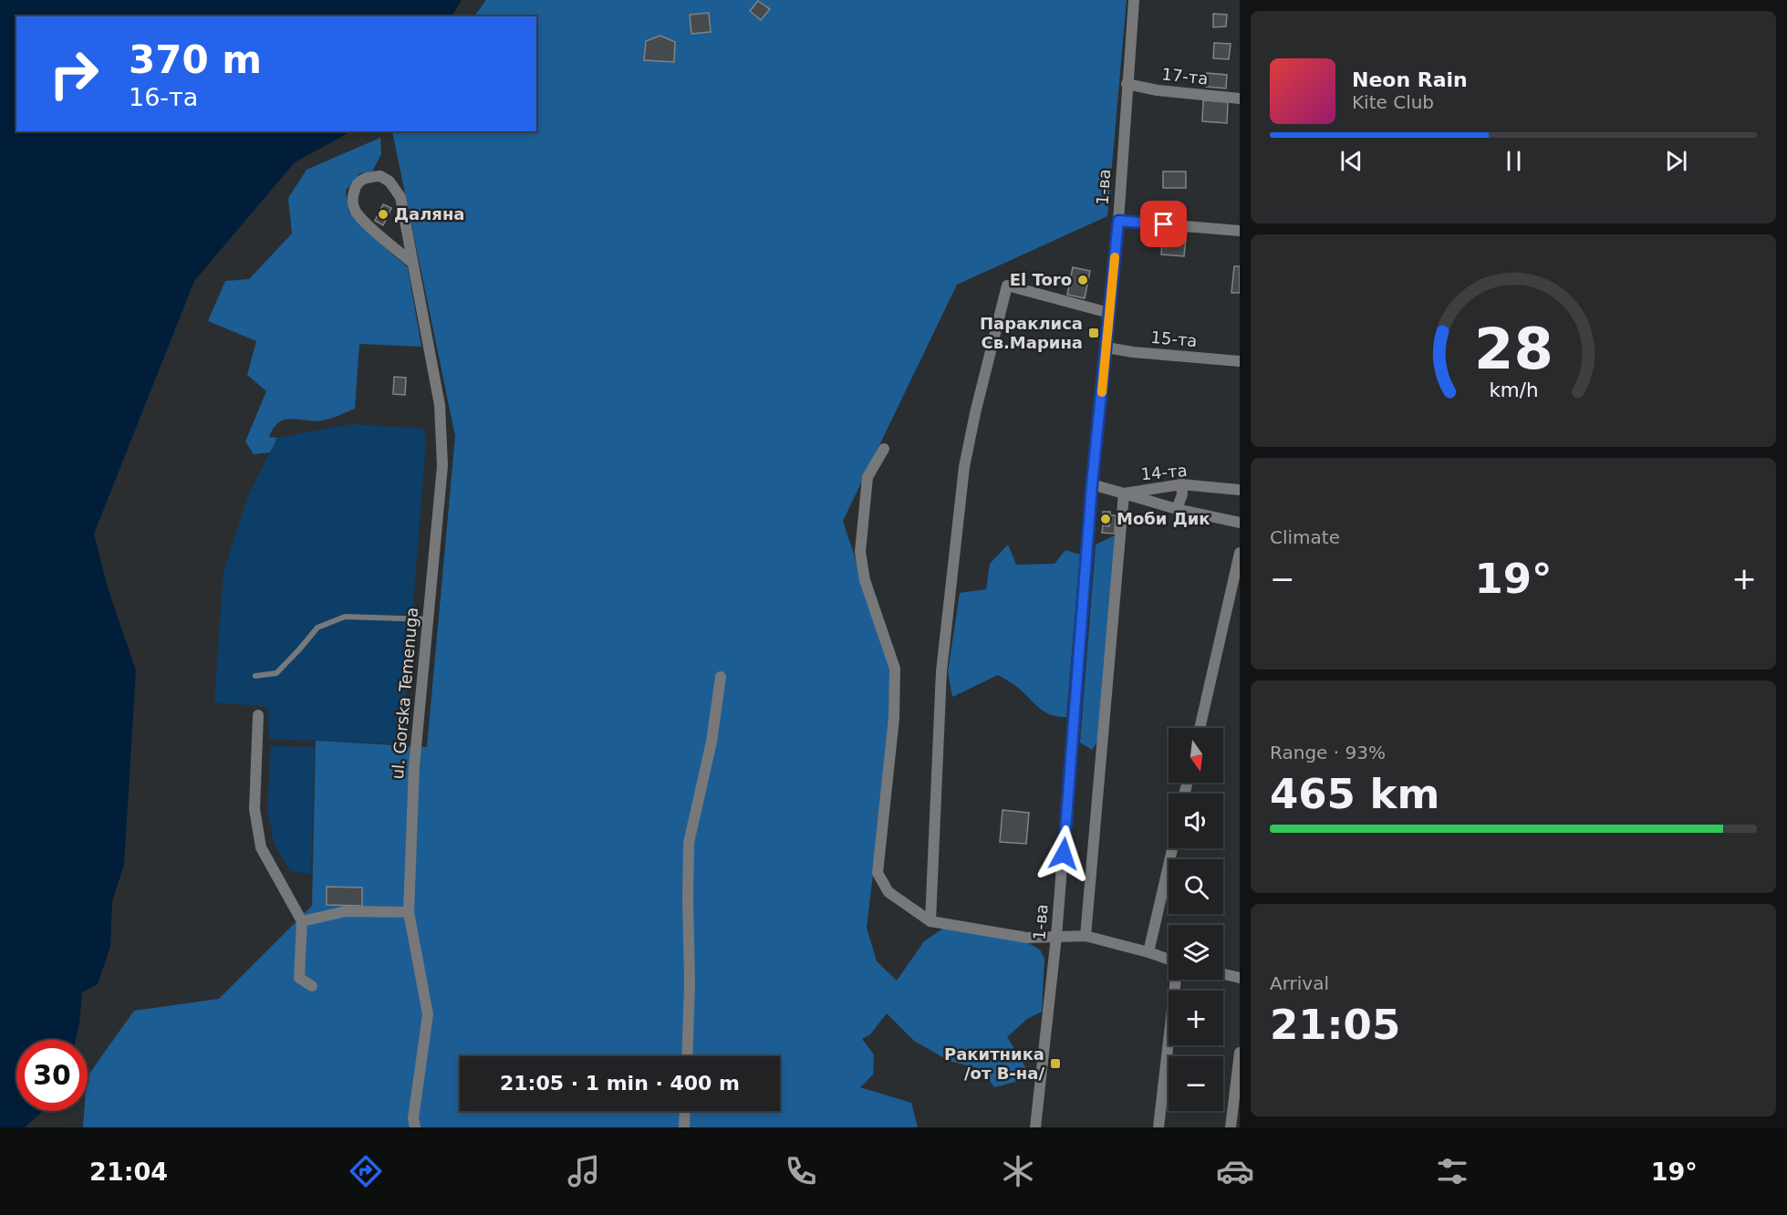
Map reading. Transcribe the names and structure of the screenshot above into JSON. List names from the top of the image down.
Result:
{
  "streets": {
    "street": [
      "17-та",
      "1-ва",
      "15-та",
      "14-та",
      "ul. Gorska Temenuga"
    ]
  },
  "crossings": [
    ["17-та", "1-ва"],
    ["1-ва", "15-та"],
    ["1-ва", "14-та"]
  ],
  "places": {
    "other": ["Даляна", "El Toro", "Моби Дик"],
    "transit": ["Параклиса Св.Марина", "Ракитника /от В-на/"]
  },
  "north": "bottom",
  "page": {
    "turn": ["370 m", "16-та"],
    "song": ["Neon Rain", "Kite Club"],
    "tile": [
      "Climate",
      ["Range · 93%", "465 km"],
      ["Arrival", "21:05"]
    ],
    "heat": ["−", "19°", "+"],
    "map_buttons": ["+", "−"],
    "limit": "30",
    "trip": "21:05 · 1 min · 400 m",
    "tabs": ["21:04", "19°"],
    "gauge": ["28", "km/h"]
  }
}
